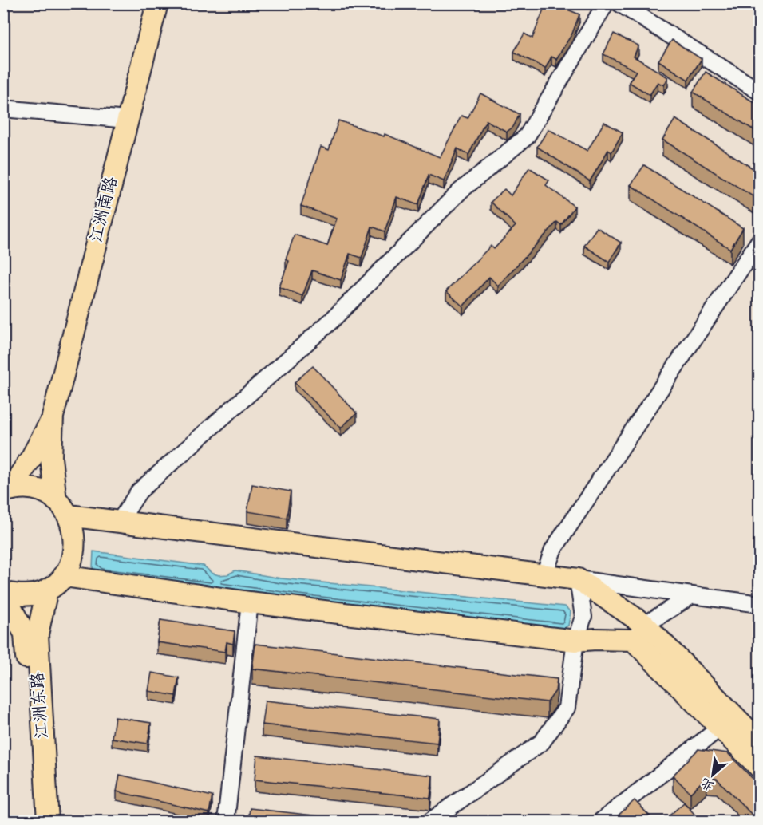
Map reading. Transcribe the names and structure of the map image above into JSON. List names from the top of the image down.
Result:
{
  "streets": {
    "main road": ["江洲南路", "江洲东路"]
  },
  "north": "bottom left"
}
